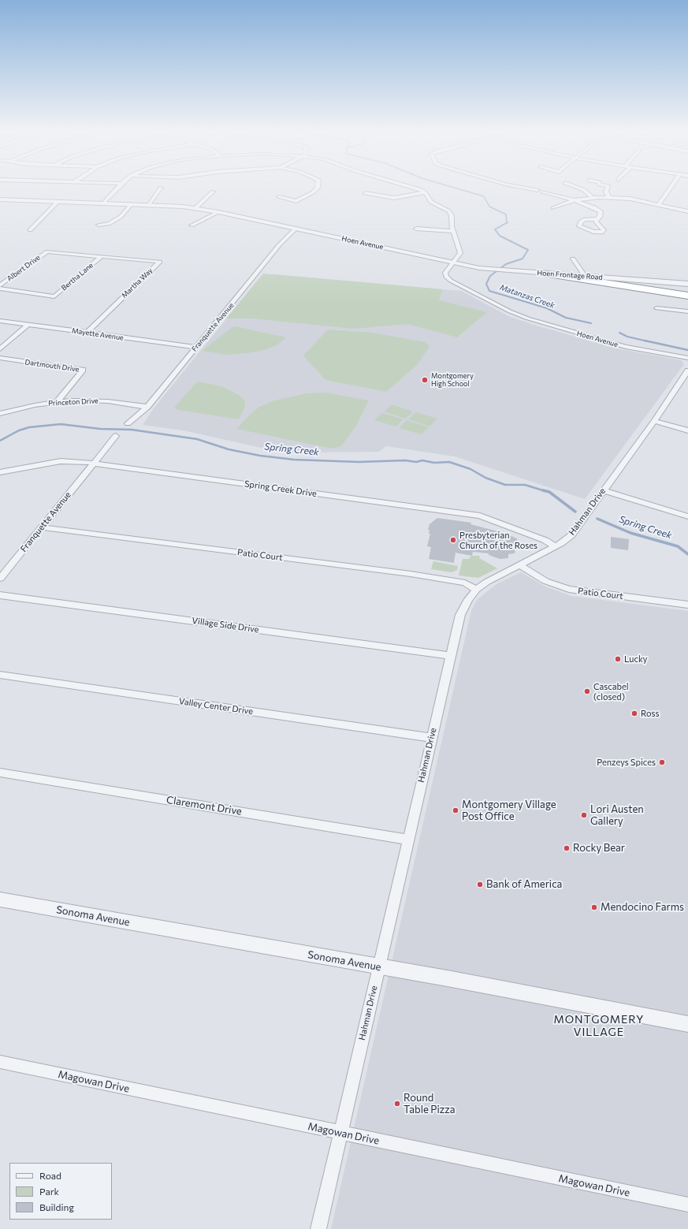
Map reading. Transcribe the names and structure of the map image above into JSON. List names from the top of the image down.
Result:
{
  "streets": {
    "street": [
      "Hoen Avenue",
      "Albert Drive",
      "Hoen Frontage Road",
      "Bertha Lane",
      "Martha Way",
      "Franquette Avenue",
      "Mayette Avenue",
      "Dartmouth Drive",
      "Princeton Drive",
      "Spring Creek Drive",
      "Hahman Drive",
      "Patio Court",
      "Village Side Drive",
      "Valley Center Drive",
      "Claremont Drive",
      "Sonoma Avenue",
      "Magowan Drive"
    ]
  },
  "crossings": [
    ["Hoen Avenue", "Hoen Frontage Road"],
    ["Hoen Avenue", "Franquette Avenue"],
    ["Albert Drive", "Bertha Lane"],
    ["Bertha Lane", "Martha Way"],
    ["Martha Way", "Mayette Avenue"],
    ["Franquette Avenue", "Mayette Avenue"],
    ["Franquette Avenue", "Princeton Drive"],
    ["Franquette Avenue", "Spring Creek Drive"],
    ["Franquette Avenue", "Patio Court"],
    ["Dartmouth Drive", "Princeton Drive"],
    ["Spring Creek Drive", "Hahman Drive"],
    ["Hahman Drive", "Patio Court"],
    ["Hahman Drive", "Village Side Drive"],
    ["Hahman Drive", "Valley Center Drive"],
    ["Hahman Drive", "Claremont Drive"],
    ["Hahman Drive", "Sonoma Avenue"],
    ["Hahman Drive", "Magowan Drive"]
  ],
  "districts": ["MONTGOMERY VILLAGE"],
  "water": ["Matanzas Creek", "Spring Creek"],
  "places": [
    "Montgomery High School",
    "Presbyterian Church of the Roses",
    "Lucky",
    "Cascabel (closed)",
    "Ross",
    "Penzeys Spices",
    "Montgomery Village Post Office",
    "Lori Austen Gallery",
    "Rocky Bear",
    "Bank of America",
    "Mendocino Farms",
    "Round Table Pizza"
  ],
  "legend": ["Road", "Park", "Building"]
}
